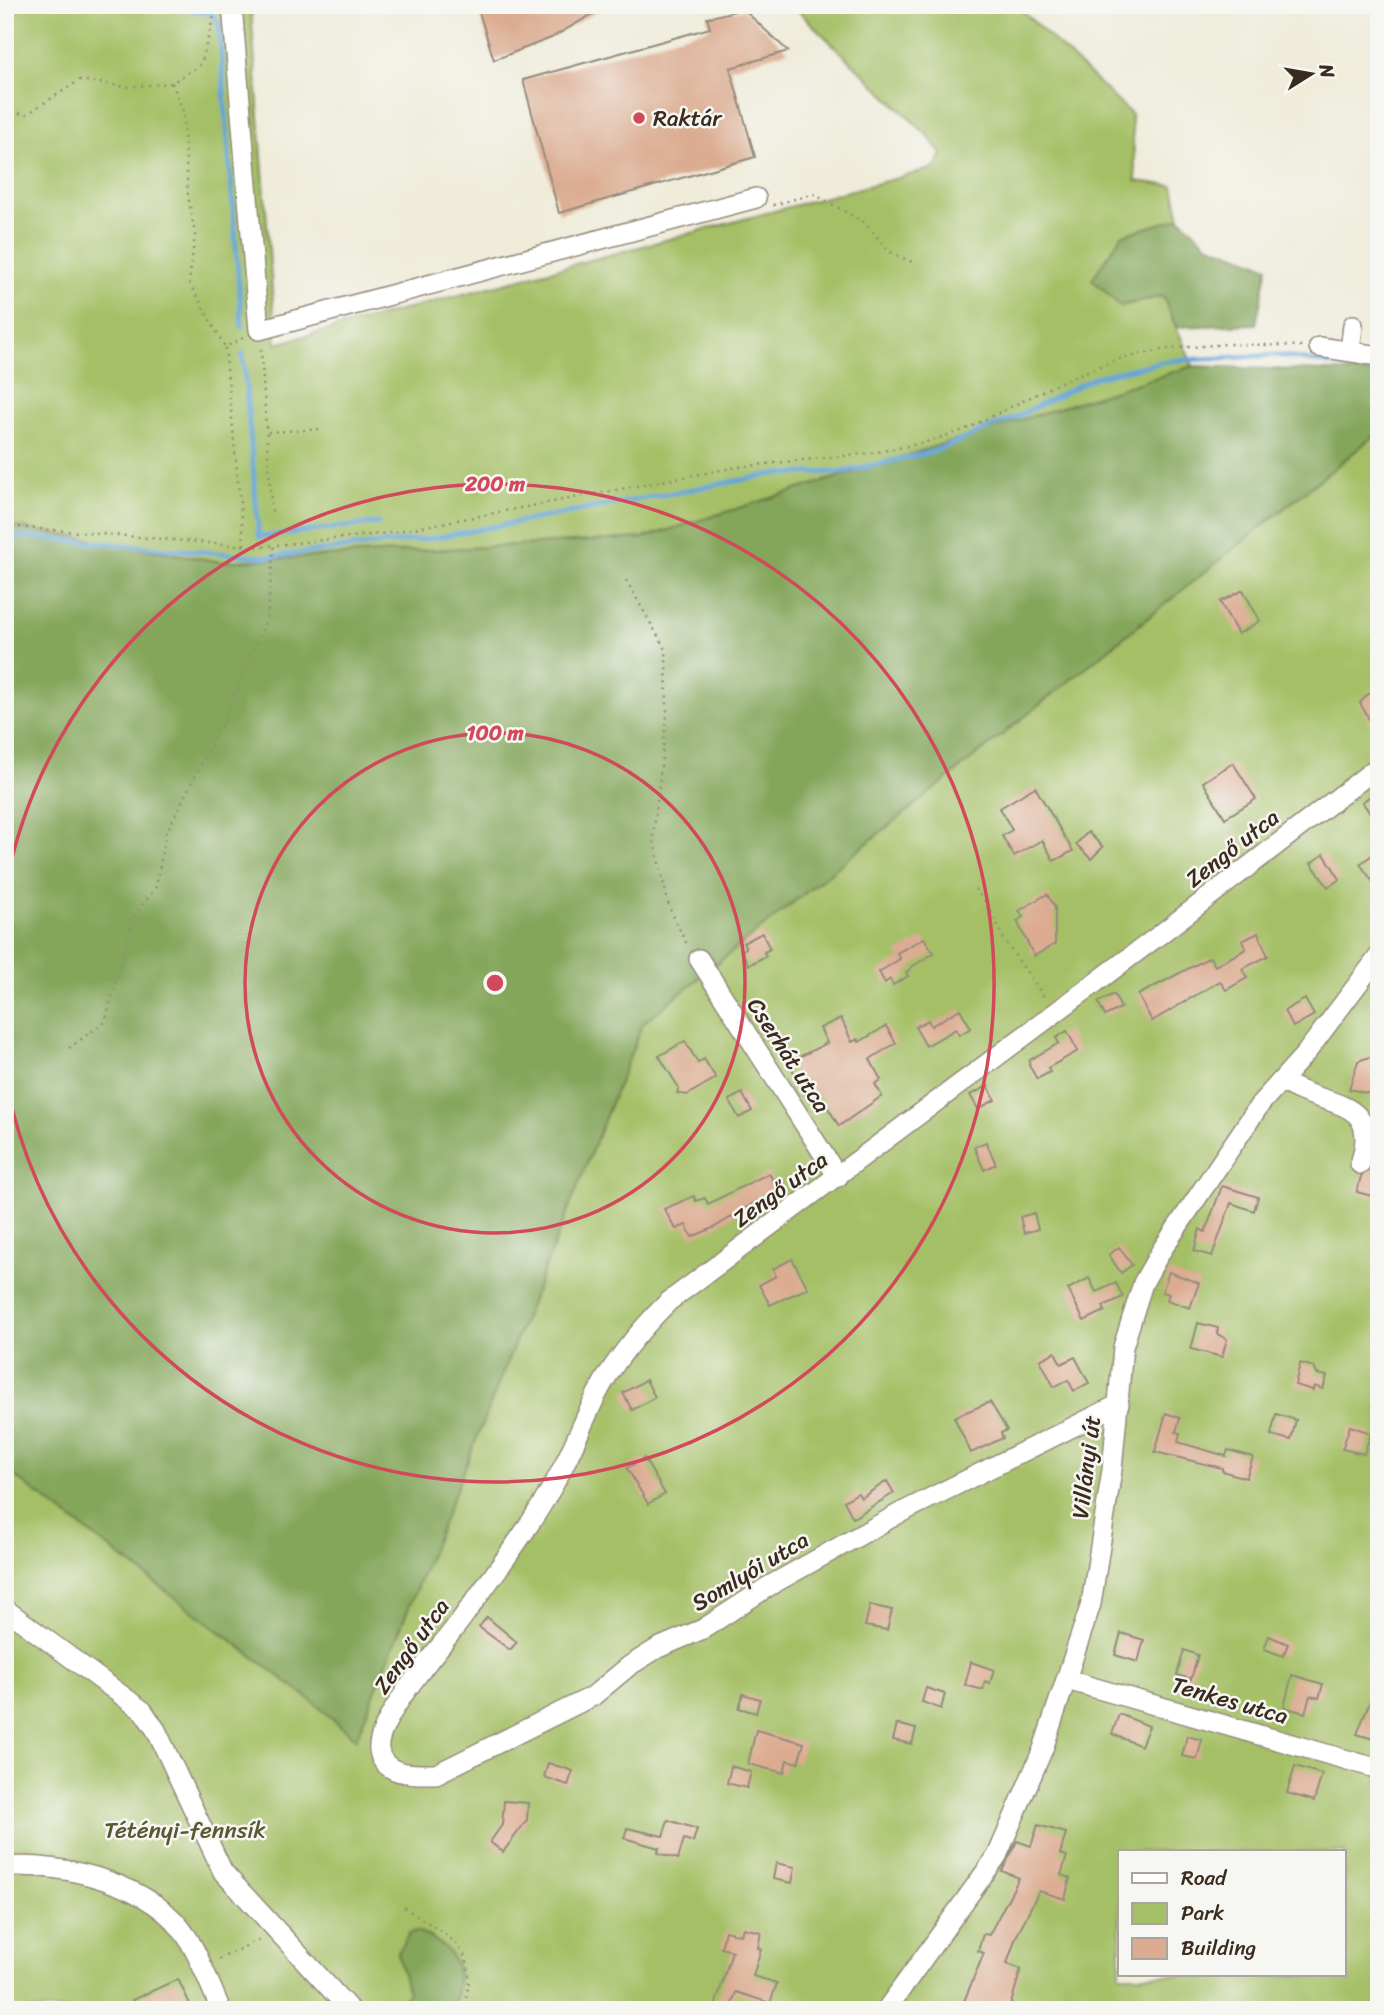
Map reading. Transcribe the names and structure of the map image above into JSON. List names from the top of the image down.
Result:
{
  "streets": {
    "street": [
      "Zengő utca",
      "Cserhát utca",
      "Villányi út",
      "Somlyói utca",
      "Tenkes utca"
    ]
  },
  "crossings": [
    ["Zengő utca", "Cserhát utca"],
    ["Zengő utca", "Somlyói utca"],
    ["Villányi út", "Somlyói utca"],
    ["Villányi út", "Tenkes utca"]
  ],
  "parks": ["Tétényi-fennsík"],
  "places": ["Raktár"],
  "legend": ["Road", "Park", "Building"],
  "north": "right",
  "rings": ["200 m", "100 m"]
}
